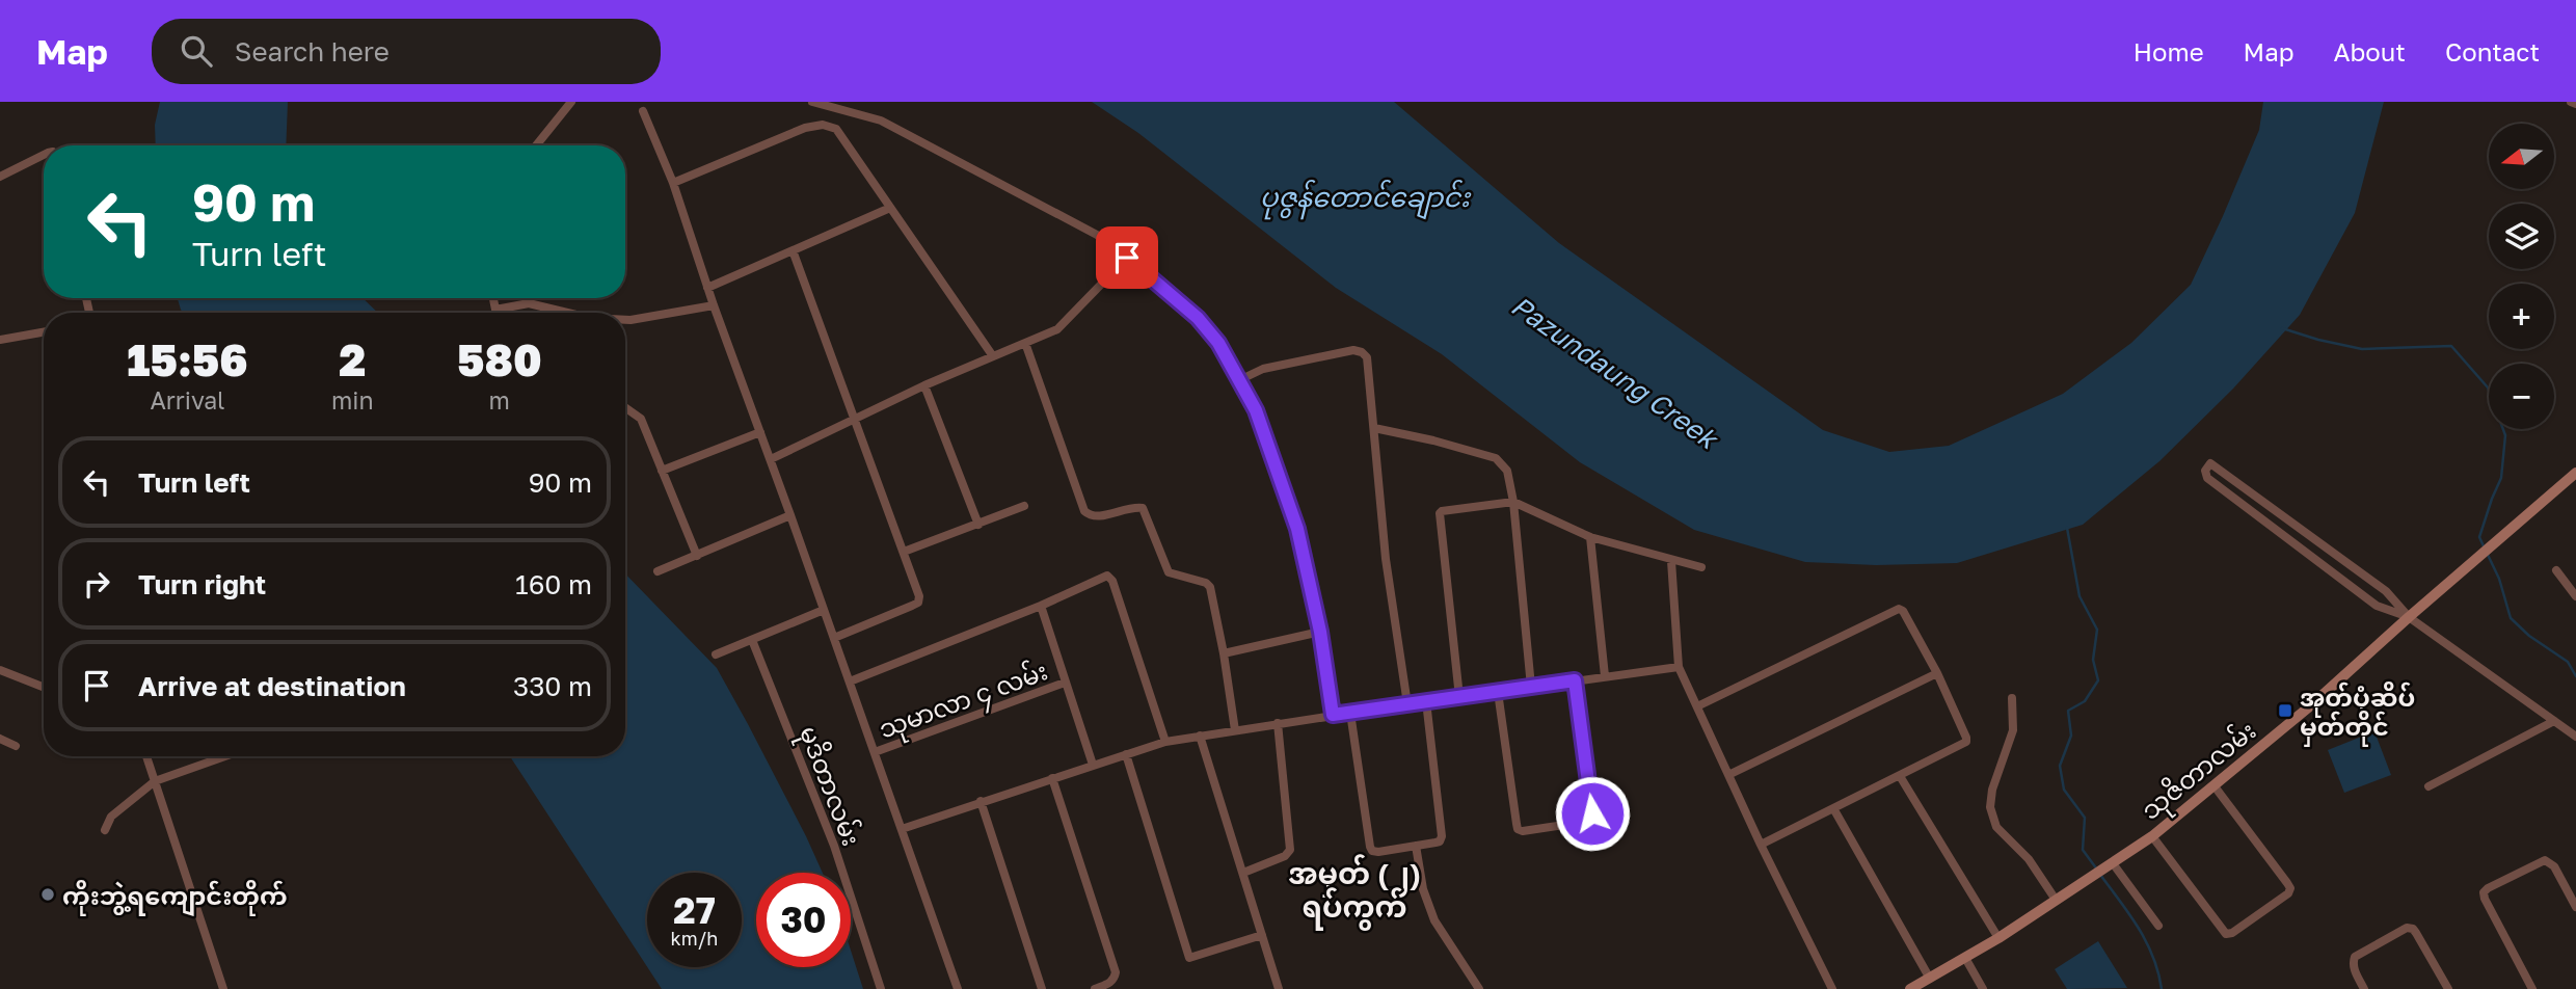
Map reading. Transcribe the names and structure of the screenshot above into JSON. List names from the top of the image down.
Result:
{
  "streets": {
    "main road": ["သုဇိတာလမ်း"],
    "street": ["သုမာလာ ၄ လမ်း", "မုဒိတာလမ်း"]
  },
  "districts": ["အမှတ် (၂) ရပ်ကွက်"],
  "water": ["ပုဇွန်တောင်ချောင်း", "Pazundaung Creek"],
  "places": {
    "transit": ["အုတ်ပုံဆိပ် မှတ်တိုင်"],
    "other": ["ကိုးဘွဲ့ရကျောင်းတိုက်"]
  },
  "north": "left",
  "page": {
    "header": "Map",
    "search": "Search here",
    "nav": [
      "Home",
      "Map",
      "About",
      "Contact"
    ],
    "map_buttons": ["+", "−"],
    "turn": ["90 m", "Turn left"],
    "eta": [
      "15:56",
      "Arrival",
      "2",
      "min",
      "580",
      "m"
    ],
    "list": [
      {
        "name": "Turn left",
        "value": "90 m"
      },
      {
        "name": "Turn right",
        "value": "160 m"
      },
      {
        "name": "Arrive at destination",
        "value": "330 m"
      }
    ],
    "speed": "27 km/h",
    "limit": "30"
  }
}
